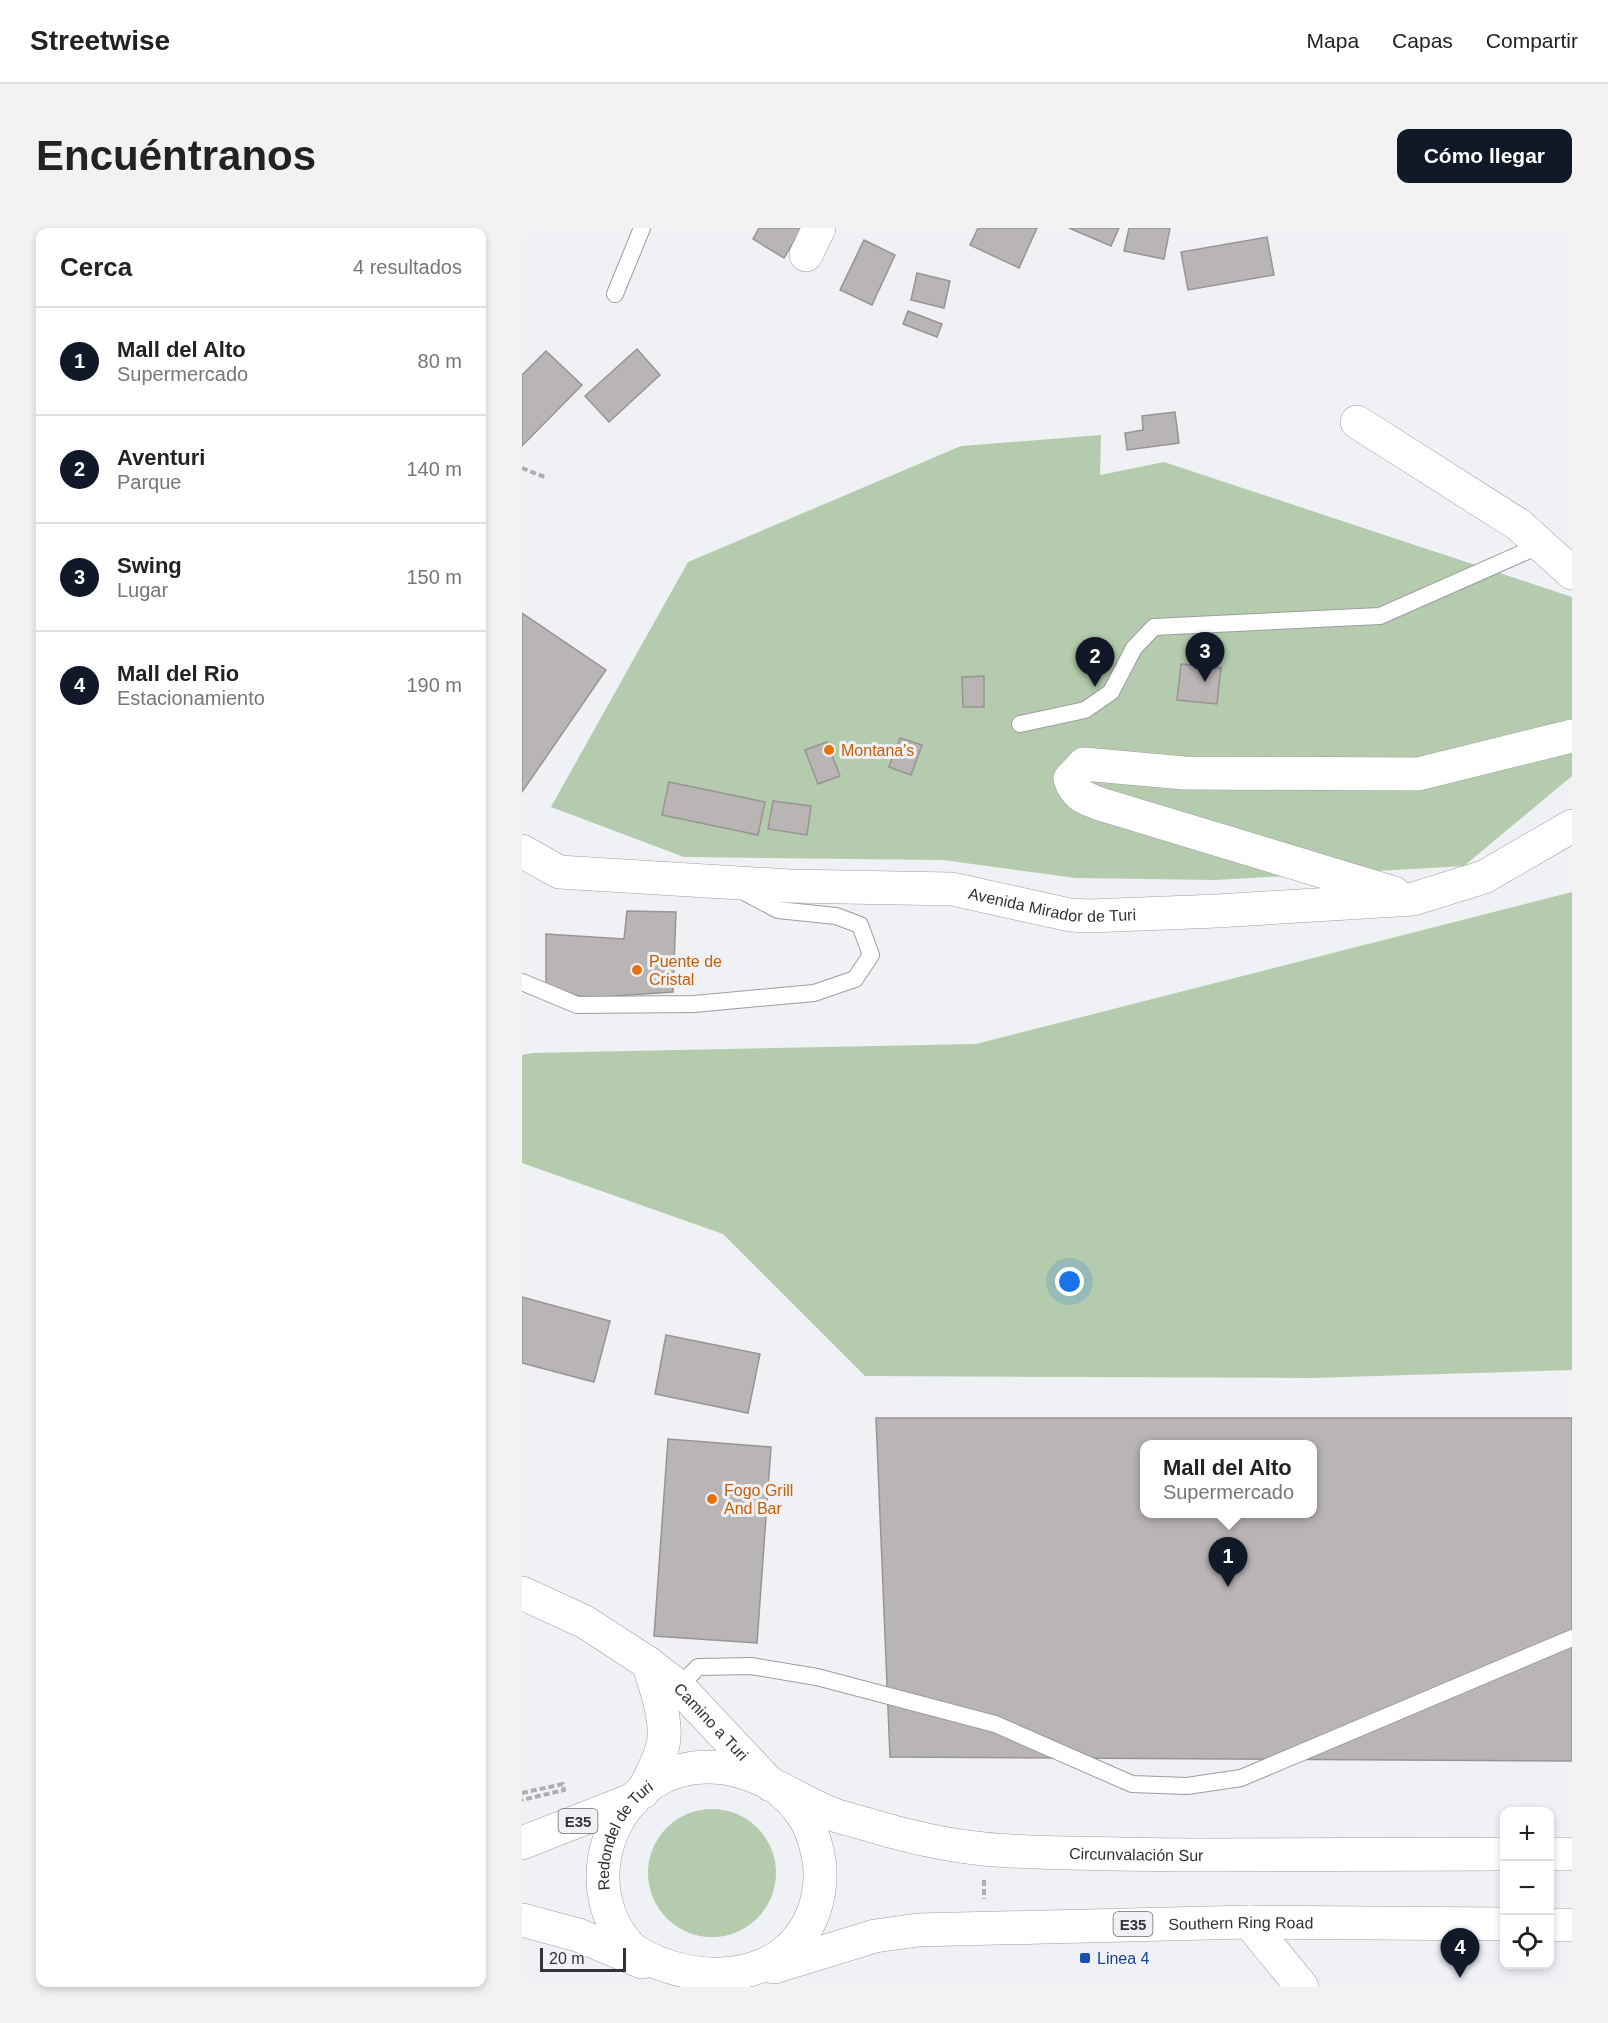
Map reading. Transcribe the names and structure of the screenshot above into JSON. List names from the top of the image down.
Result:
{
  "streets": {
    "main road": [
      "Avenida Mirador de Turi",
      "Camino a Turi",
      "E35",
      "Redondel de Turi",
      "Circunvalación Sur",
      "Southern Ring Road"
    ]
  },
  "crossings": [
    ["Camino a Turi", "E35"],
    ["Camino a Turi", "Redondel de Turi"],
    ["Camino a Turi", "Circunvalación Sur"],
    ["E35", "Redondel de Turi"],
    ["Redondel de Turi", "Circunvalación Sur"],
    ["Redondel de Turi", "Southern Ring Road"]
  ],
  "places": {
    "other": ["Montana's", "Puente de Cristal", "Fogo Grill And Bar"],
    "transit": ["Linea 4"]
  },
  "scale_bar": "20 m",
  "page": {
    "header": "Streetwise",
    "nav": ["Mapa", "Capas", "Compartir"],
    "buttons": "Cómo llegar",
    "title": "Encuéntranos",
    "heading": ["Cerca", "4 resultados"],
    "list": [
      {
        "mark": "1",
        "name": "Mall del Alto",
        "note": "Supermercado",
        "value": "80 m"
      },
      {
        "mark": "2",
        "name": "Aventuri",
        "note": "Parque",
        "value": "140 m"
      },
      {
        "mark": "3",
        "name": "Swing",
        "note": "Lugar",
        "value": "150 m"
      },
      {
        "mark": "4",
        "name": "Mall del Rio",
        "note": "Estacionamiento",
        "value": "190 m"
      }
    ],
    "pins": [
      "3",
      "2",
      "1",
      "4"
    ],
    "popup": ["Mall del Alto", "Supermercado"],
    "map_buttons": ["+", "−"],
    "scale": "20 m"
  }
}
